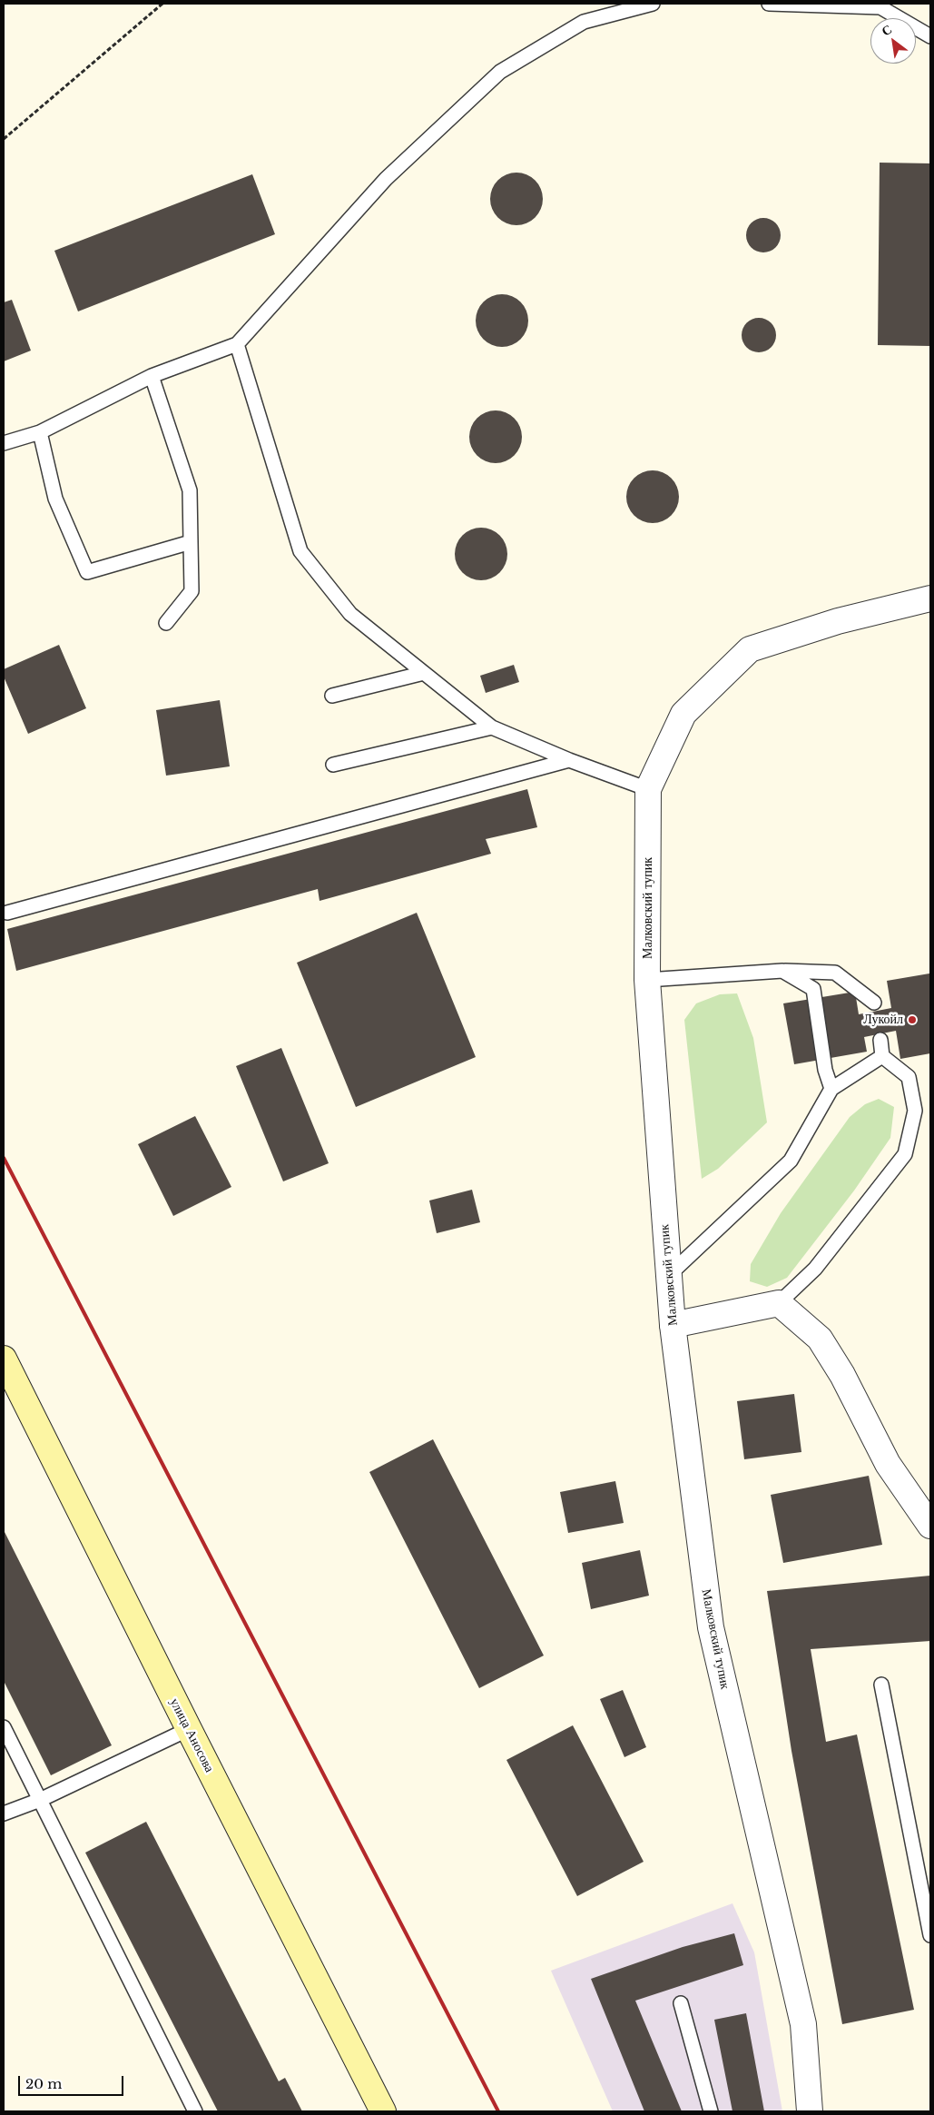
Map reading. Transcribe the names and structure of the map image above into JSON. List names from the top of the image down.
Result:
{
  "streets": {
    "main road": ["улица Аносова"],
    "street": ["Малковский тупик"]
  },
  "places": ["Лукойл"],
  "scale_bar": "20 m",
  "north": "top left"
}
